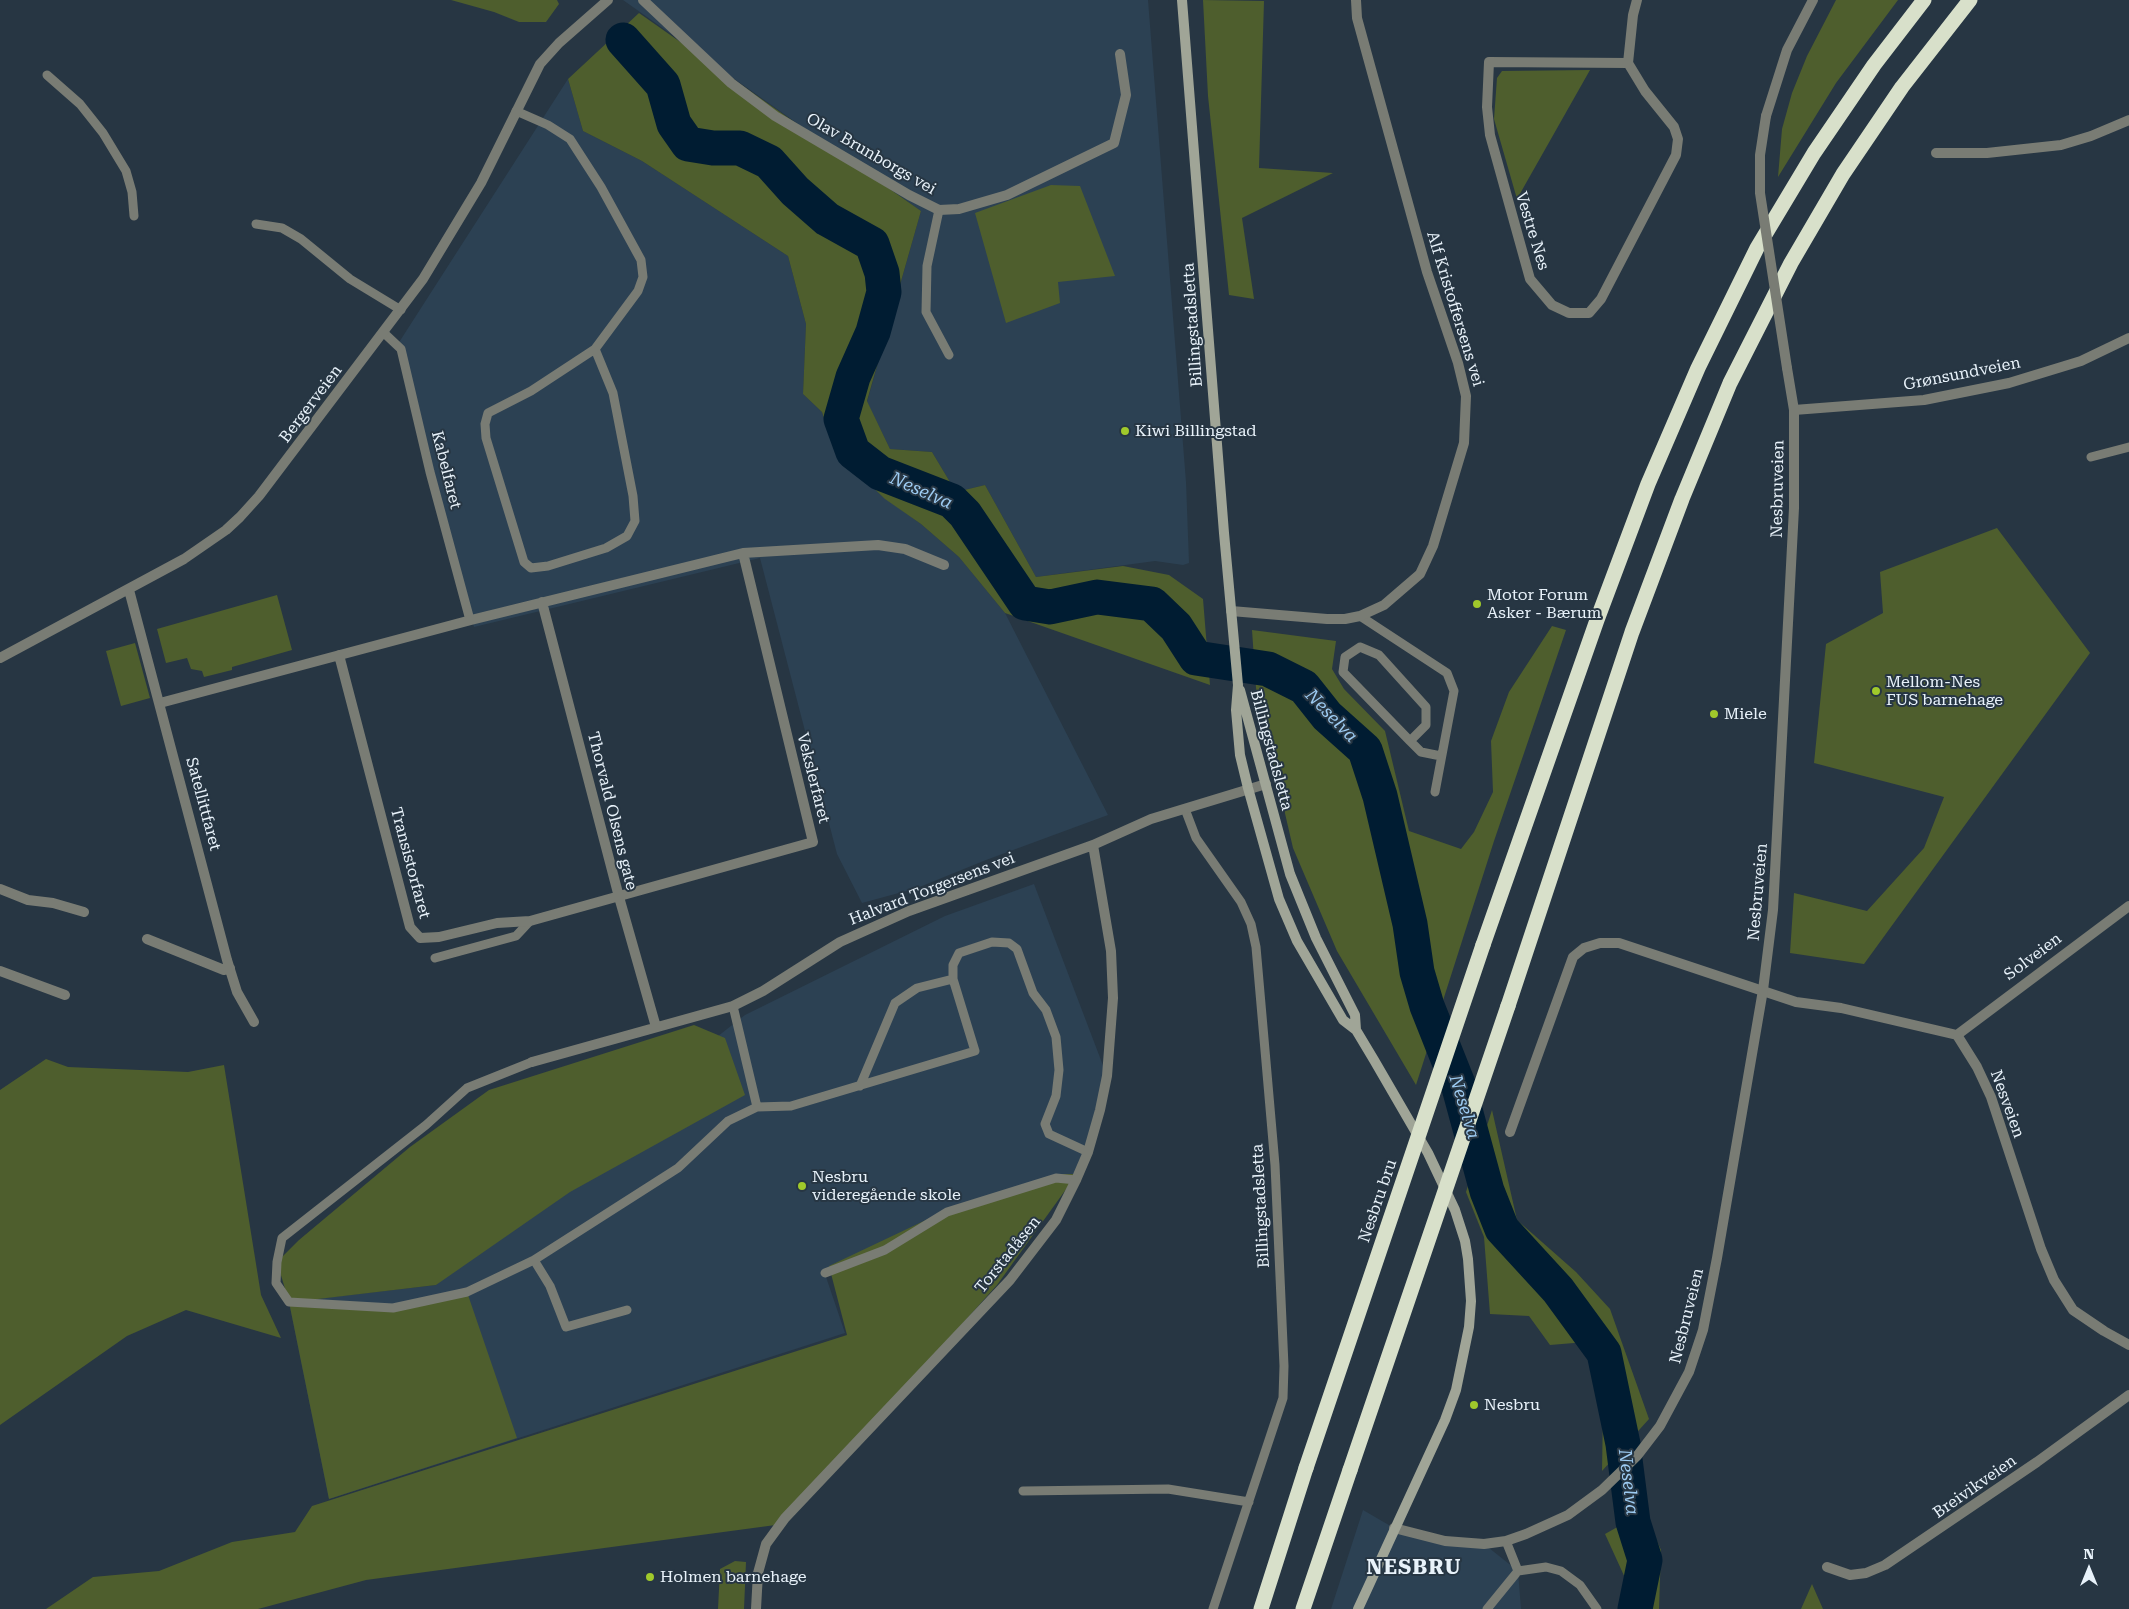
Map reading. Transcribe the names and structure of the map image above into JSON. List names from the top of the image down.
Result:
{
  "streets": {
    "highway": ["Nesbru bru"],
    "main road": ["Billingstadsletta"],
    "street": [
      "Olav Brunborgs vei",
      "Vestre Nes",
      "Alf Kristoffersens vei",
      "Grønsundveien",
      "Bergerveien",
      "Nesbruveien",
      "Vekslerfaret",
      "Satellittfaret",
      "Thorvald Olsens gate",
      "Transistorfaret",
      "Halvard Torgersens vei",
      "Solveien",
      "Nesveien",
      "Torstadåsen",
      "Breivikveien"
    ],
    "lane": ["Kabelfaret"]
  },
  "crossings": [
    ["Alf Kristoffersens vei", "Billingstadsletta"],
    ["Billingstadsletta", "Nesbruveien"],
    ["Billingstadsletta", "Halvard Torgersens vei"],
    ["Grønsundveien", "Nesbruveien"],
    ["Bergerveien", "Kabelfaret"],
    ["Bergerveien", "Satellittfaret"],
    ["Vekslerfaret", "Thorvald Olsens gate"],
    ["Vekslerfaret", "Transistorfaret"],
    ["Thorvald Olsens gate", "Transistorfaret"],
    ["Thorvald Olsens gate", "Halvard Torgersens vei"],
    ["Halvard Torgersens vei", "Torstadåsen"],
    ["Solveien", "Nesveien"]
  ],
  "districts": ["NESBRU"],
  "water": ["Neselva"],
  "places": [
    "Kiwi Billingstad",
    "Motor Forum Asker - Bærum",
    "Mellom-Nes FUS barnehage",
    "Miele",
    "Nesbru videregående skole",
    "Nesbru",
    "Holmen barnehage"
  ],
  "north": "top"
}
